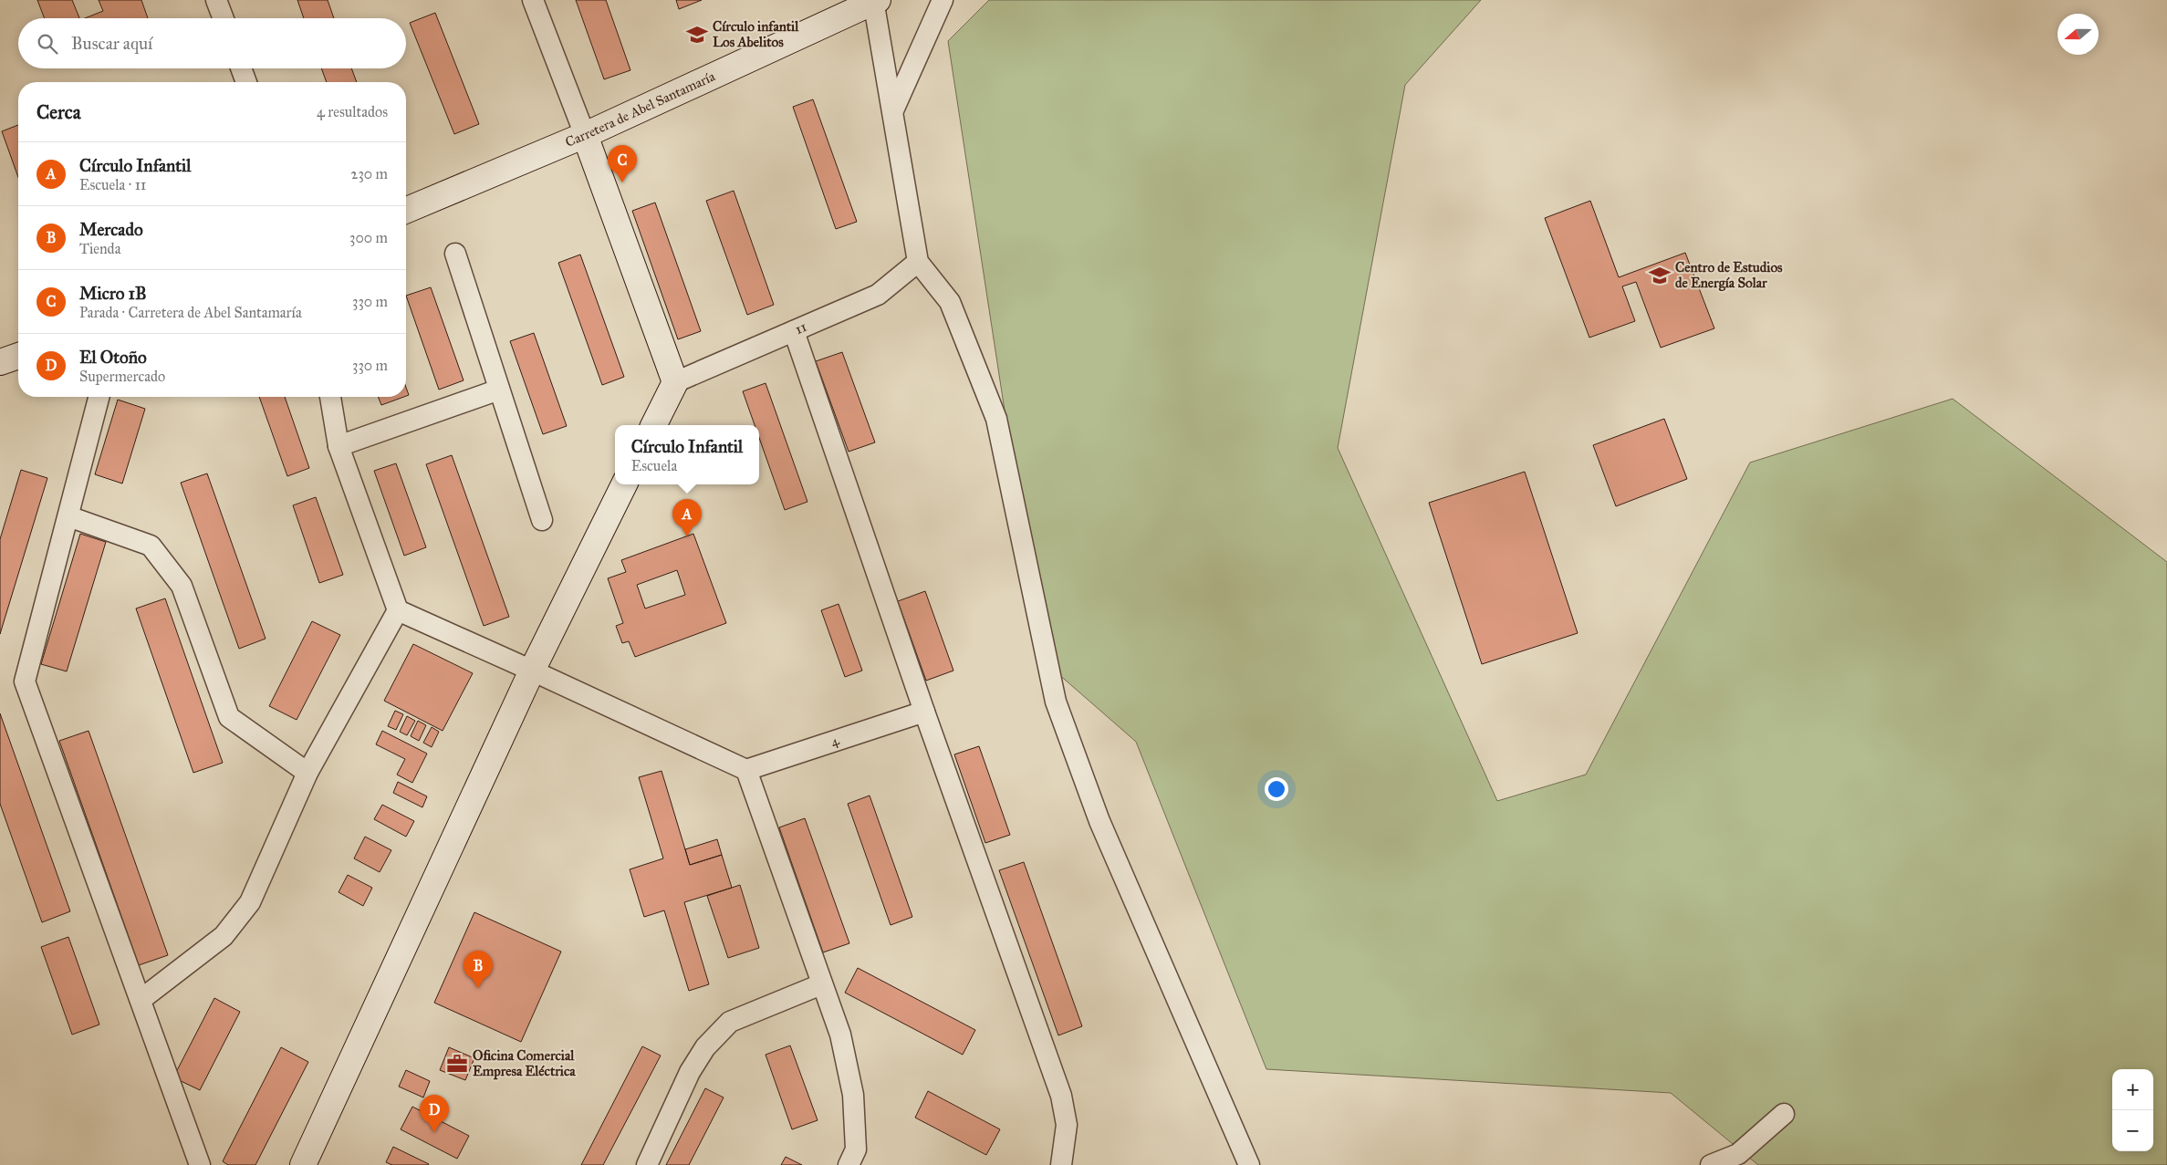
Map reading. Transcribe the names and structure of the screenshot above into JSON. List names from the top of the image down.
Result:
{
  "streets": {
    "street": ["Carretera de Abel Santamaría", "11", "4"]
  },
  "places": {
    "school or university": ["Círculo infantil Los Abelitos", "Centro de Estudios de Energía Solar"],
    "office": ["Oficina Comercial Empresa Eléctrica"]
  },
  "north": "left",
  "page": {
    "search": "Buscar aquí",
    "heading": ["Cerca", "4 resultados"],
    "list": [
      {
        "mark": "A",
        "name": "Círculo Infantil",
        "note": "Escuela · 11",
        "value": "230 m"
      },
      {
        "mark": "B",
        "name": "Mercado",
        "note": "Tienda",
        "value": "300 m"
      },
      {
        "mark": "C",
        "name": "Micro 1B",
        "note": "Parada · Carretera de Abel Santamaría",
        "value": "330 m"
      },
      {
        "mark": "D",
        "name": "El Otoño",
        "note": "Supermercado",
        "value": "330 m"
      }
    ],
    "pins": [
      "C",
      "A",
      "B",
      "D"
    ],
    "popup": ["Círculo Infantil", "Escuela"],
    "map_buttons": ["+", "−"]
  }
}
